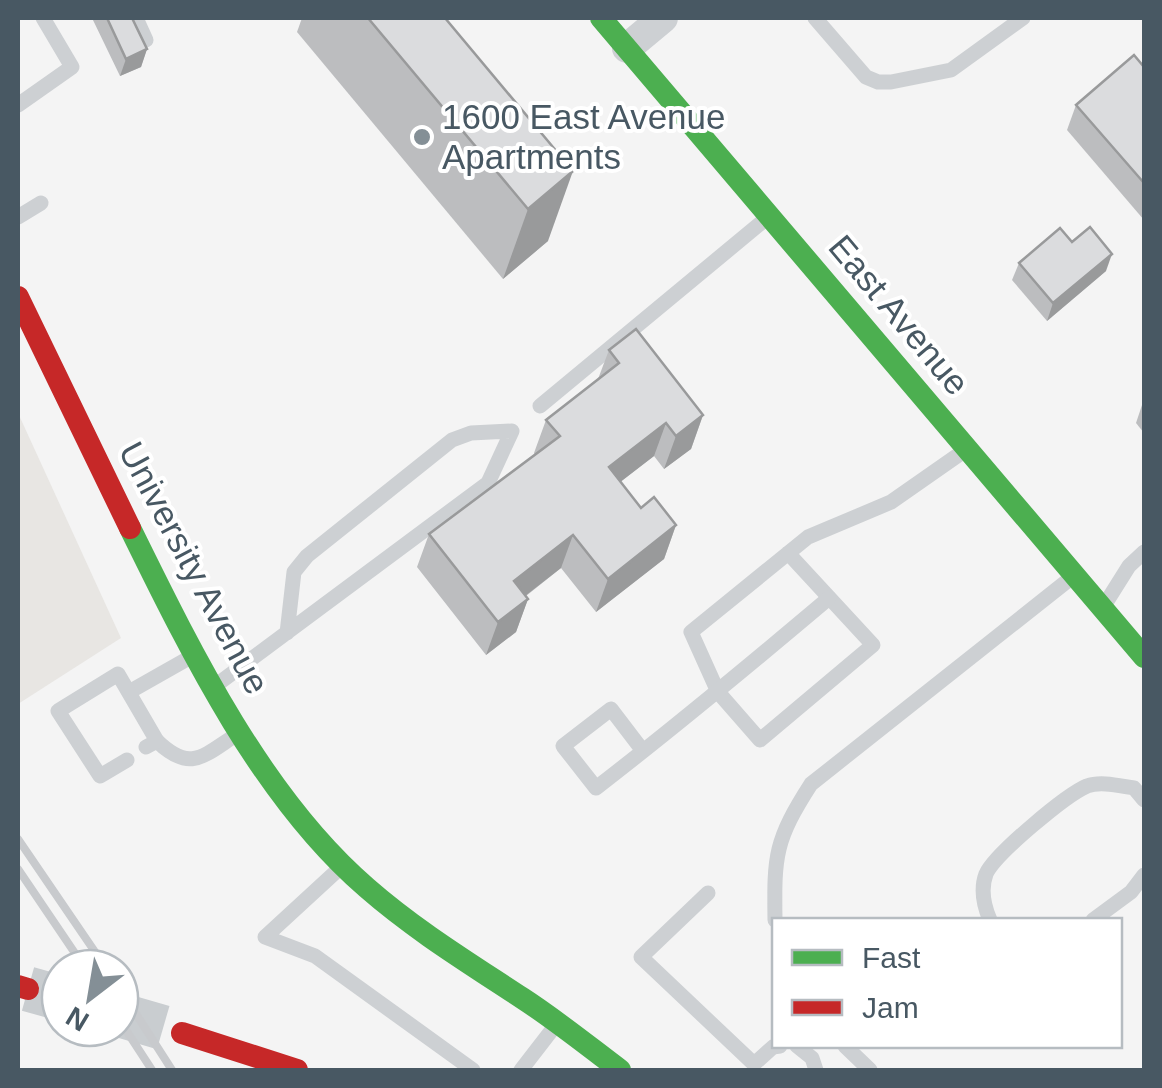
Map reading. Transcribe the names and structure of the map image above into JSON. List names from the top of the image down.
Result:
{
  "streets": {
    "main road": ["East Avenue", "University Avenue"]
  },
  "places": ["1600 East Avenue Apartments"],
  "legend": ["Fast", "Jam"],
  "north": "bottom left"
}
